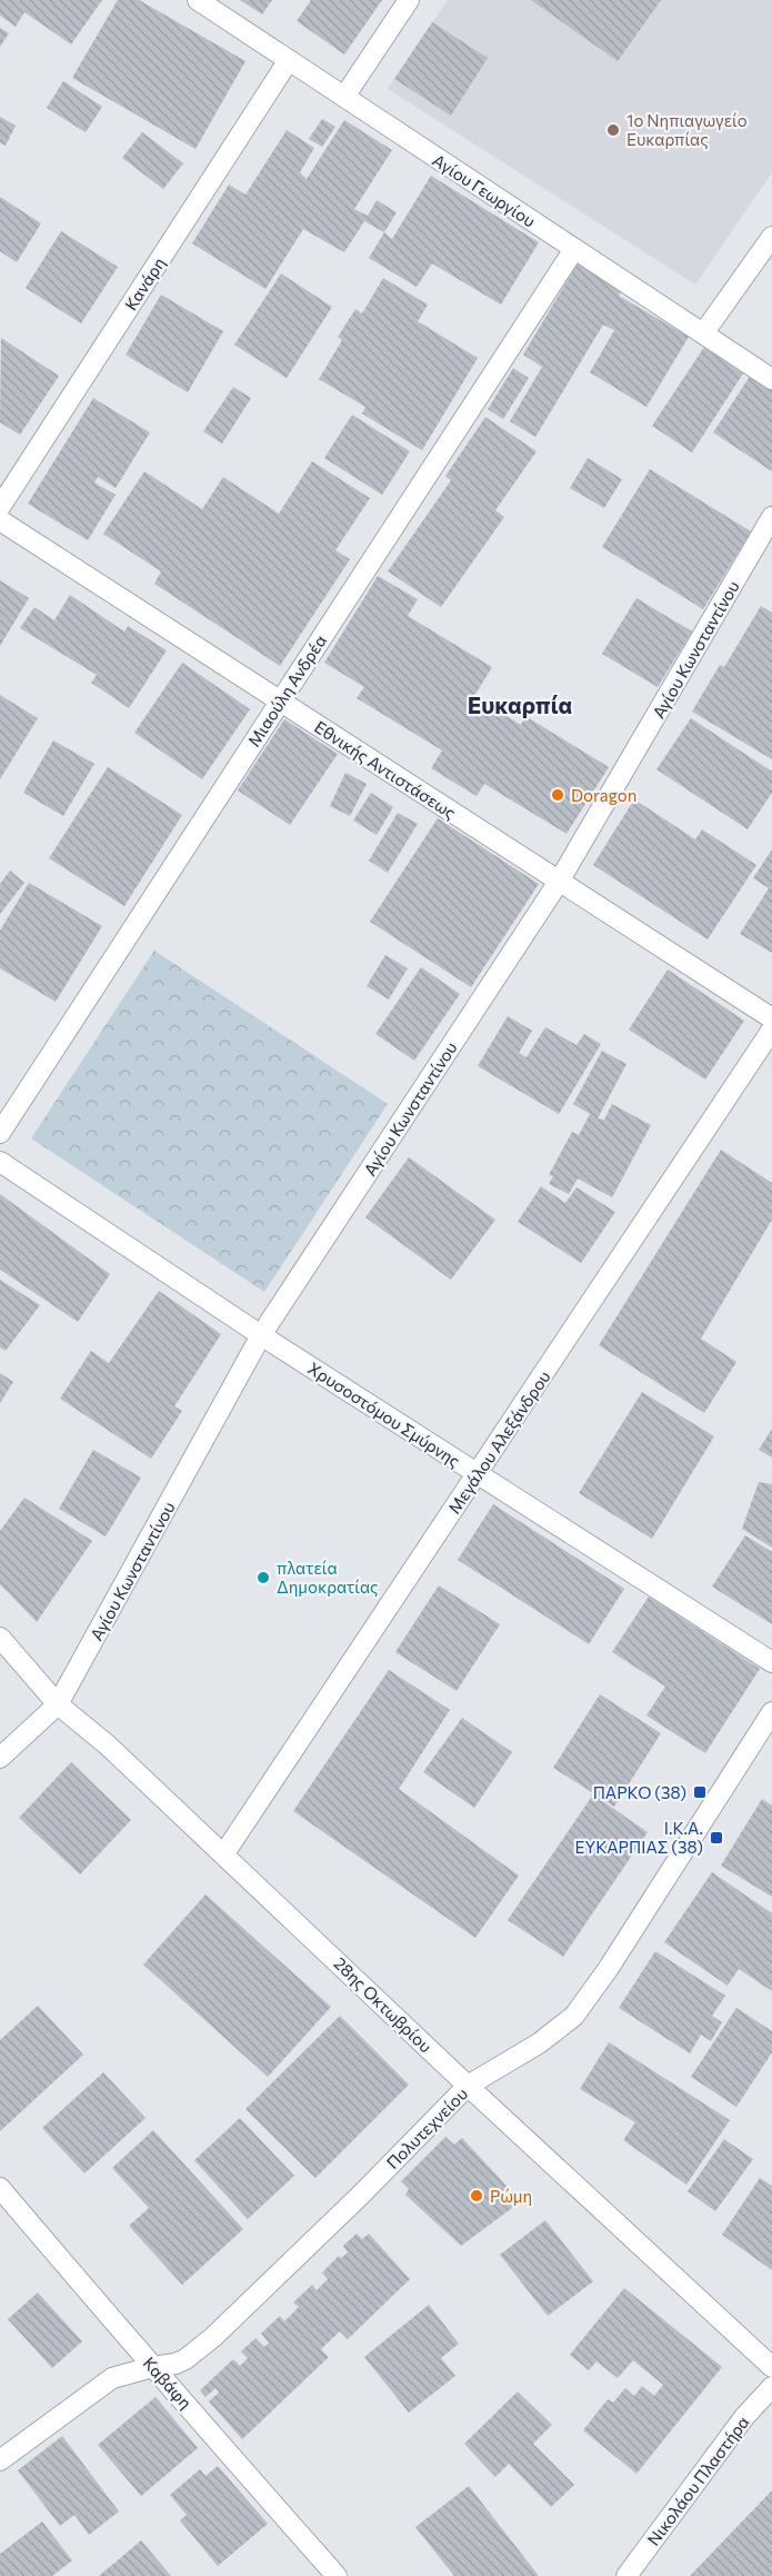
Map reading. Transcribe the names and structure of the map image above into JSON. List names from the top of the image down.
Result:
{
  "streets": {
    "street": [
      "Αγίου Γεωργίου",
      "Κανάρη",
      "Αγίου Κωνσταντίνου",
      "Μιαούλη Ανδρέα",
      "Εθνικής Αντιστάσεως",
      "Χρυσοστόμου Σμύρνης",
      "Μεγάλου Αλεξάνδρου",
      "28ης Οκτωβρίου",
      "Πολυτεχνείου",
      "Καβάφη",
      "Νικολάου Πλαστήρα"
    ]
  },
  "crossings": [
    ["Αγίου Γεωργίου", "Κανάρη"],
    ["Αγίου Γεωργίου", "Μιαούλη Ανδρέα"],
    ["Αγίου Κωνσταντίνου", "Εθνικής Αντιστάσεως"],
    ["Αγίου Κωνσταντίνου", "Χρυσοστόμου Σμύρνης"],
    ["Αγίου Κωνσταντίνου", "28ης Οκτωβρίου"],
    ["Μιαούλη Ανδρέα", "Εθνικής Αντιστάσεως"],
    ["Χρυσοστόμου Σμύρνης", "Μεγάλου Αλεξάνδρου"],
    ["Μεγάλου Αλεξάνδρου", "28ης Οκτωβρίου"],
    ["28ης Οκτωβρίου", "Πολυτεχνείου"],
    ["Πολυτεχνείου", "Καβάφη"]
  ],
  "districts": ["Ευκαρπία"],
  "places": {
    "other": [
      "1ο Νηπιαγωγείο Ευκαρπίας",
      "Doragon",
      "πλατεία Δημοκρατίας",
      "Ρώμη"
    ],
    "transit": ["ΠΑΡΚΟ (38)", "Ι.Κ.Α. ΕΥΚΑΡΠΙΑΣ (38)"]
  }
}
